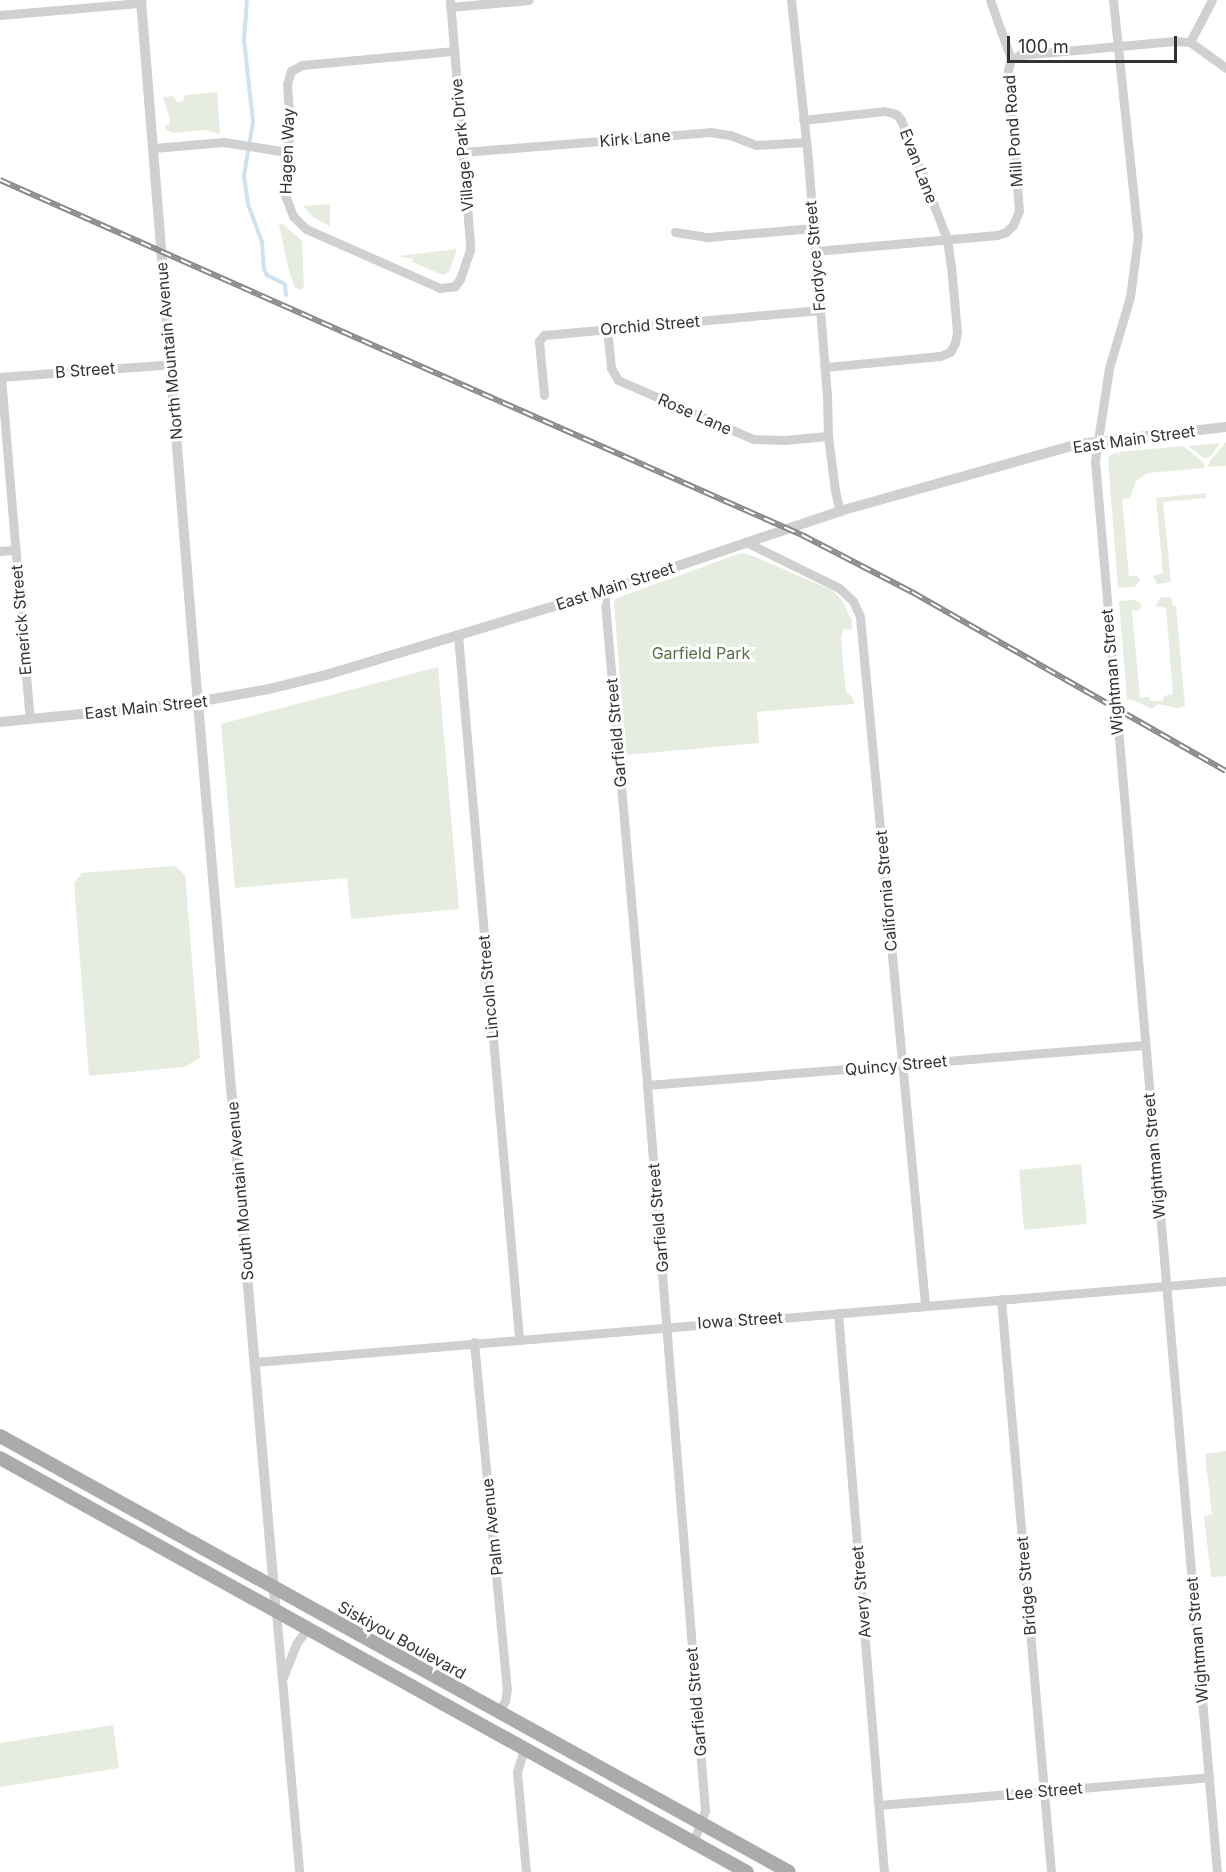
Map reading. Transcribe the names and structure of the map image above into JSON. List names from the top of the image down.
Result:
{
  "streets": {
    "main road": ["Siskiyou Boulevard"],
    "street": [
      "Mill Pond Road",
      "Kirk Lane",
      "Village Park Drive",
      "Hagen Way",
      "Evan Lane",
      "Fordyce Street",
      "Orchid Street",
      "North Mountain Avenue",
      "B Street",
      "Rose Lane",
      "East Main Street",
      "Emerick Street",
      "Wightman Street",
      "Garfield Street",
      "California Street",
      "Lincoln Street",
      "Quincy Street",
      "South Mountain Avenue",
      "Iowa Street",
      "Palm Avenue",
      "Bridge Street",
      "Avery Street",
      "Lee Street"
    ]
  },
  "crossings": [
    ["Mill Pond Road", "Evan Lane"],
    ["Mill Pond Road", "Fordyce Street"],
    ["Mill Pond Road", "Wightman Street"],
    ["Kirk Lane", "Village Park Drive"],
    ["Kirk Lane", "Fordyce Street"],
    ["Village Park Drive", "Hagen Way"],
    ["Evan Lane", "Fordyce Street"],
    ["Fordyce Street", "Orchid Street"],
    ["Fordyce Street", "Rose Lane"],
    ["Fordyce Street", "East Main Street"],
    ["Orchid Street", "Rose Lane"],
    ["North Mountain Avenue", "B Street"],
    ["North Mountain Avenue", "East Main Street"],
    ["North Mountain Avenue", "South Mountain Avenue"],
    ["B Street", "Emerick Street"],
    ["East Main Street", "Emerick Street"],
    ["East Main Street", "Wightman Street"],
    ["East Main Street", "Garfield Street"],
    ["East Main Street", "California Street"],
    ["East Main Street", "Lincoln Street"],
    ["East Main Street", "South Mountain Avenue"],
    ["Wightman Street", "Quincy Street"],
    ["Wightman Street", "Iowa Street"],
    ["Wightman Street", "Lee Street"],
    ["Garfield Street", "Quincy Street"],
    ["Garfield Street", "Iowa Street"],
    ["Garfield Street", "Siskiyou Boulevard"],
    ["California Street", "Quincy Street"],
    ["California Street", "Iowa Street"],
    ["Lincoln Street", "Iowa Street"],
    ["South Mountain Avenue", "Iowa Street"],
    ["South Mountain Avenue", "Siskiyou Boulevard"],
    ["Iowa Street", "Palm Avenue"],
    ["Iowa Street", "Bridge Street"],
    ["Iowa Street", "Avery Street"],
    ["Palm Avenue", "Siskiyou Boulevard"],
    ["Bridge Street", "Lee Street"],
    ["Avery Street", "Lee Street"]
  ],
  "parks": ["Garfield Park"],
  "scale_bar": "100 m"
}
